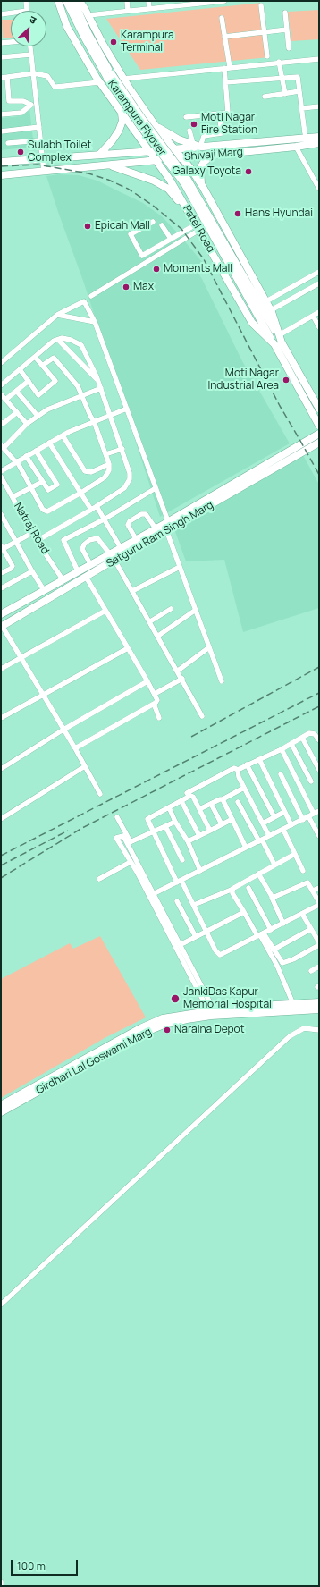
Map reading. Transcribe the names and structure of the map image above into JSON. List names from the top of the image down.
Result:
{
  "streets": {
    "main road": [
      "Karampura Flyover",
      "Shivaji Marg",
      "Patel Road",
      "Satguru Ram Singh Marg",
      "Girdhari Lal Goswami Marg"
    ],
    "street": ["Natraj Road"]
  },
  "crossings": [
    ["Karampura Flyover", "Patel Road"],
    ["Shivaji Marg", "Patel Road"],
    ["Natraj Road", "Satguru Ram Singh Marg"]
  ],
  "places": [
    "Karampura Terminal",
    "Moti Nagar Fire Station",
    "Sulabh Toilet Complex",
    "Galaxy Toyota",
    "Hans Hyundai",
    "Epicah Mall",
    "Moments Mall",
    "Max",
    "Moti Nagar Industrial Area",
    "JankiDas Kapur Memorial Hospital",
    "Naraina Depot"
  ],
  "scale_bar": "100 m",
  "north": "top right"
}
